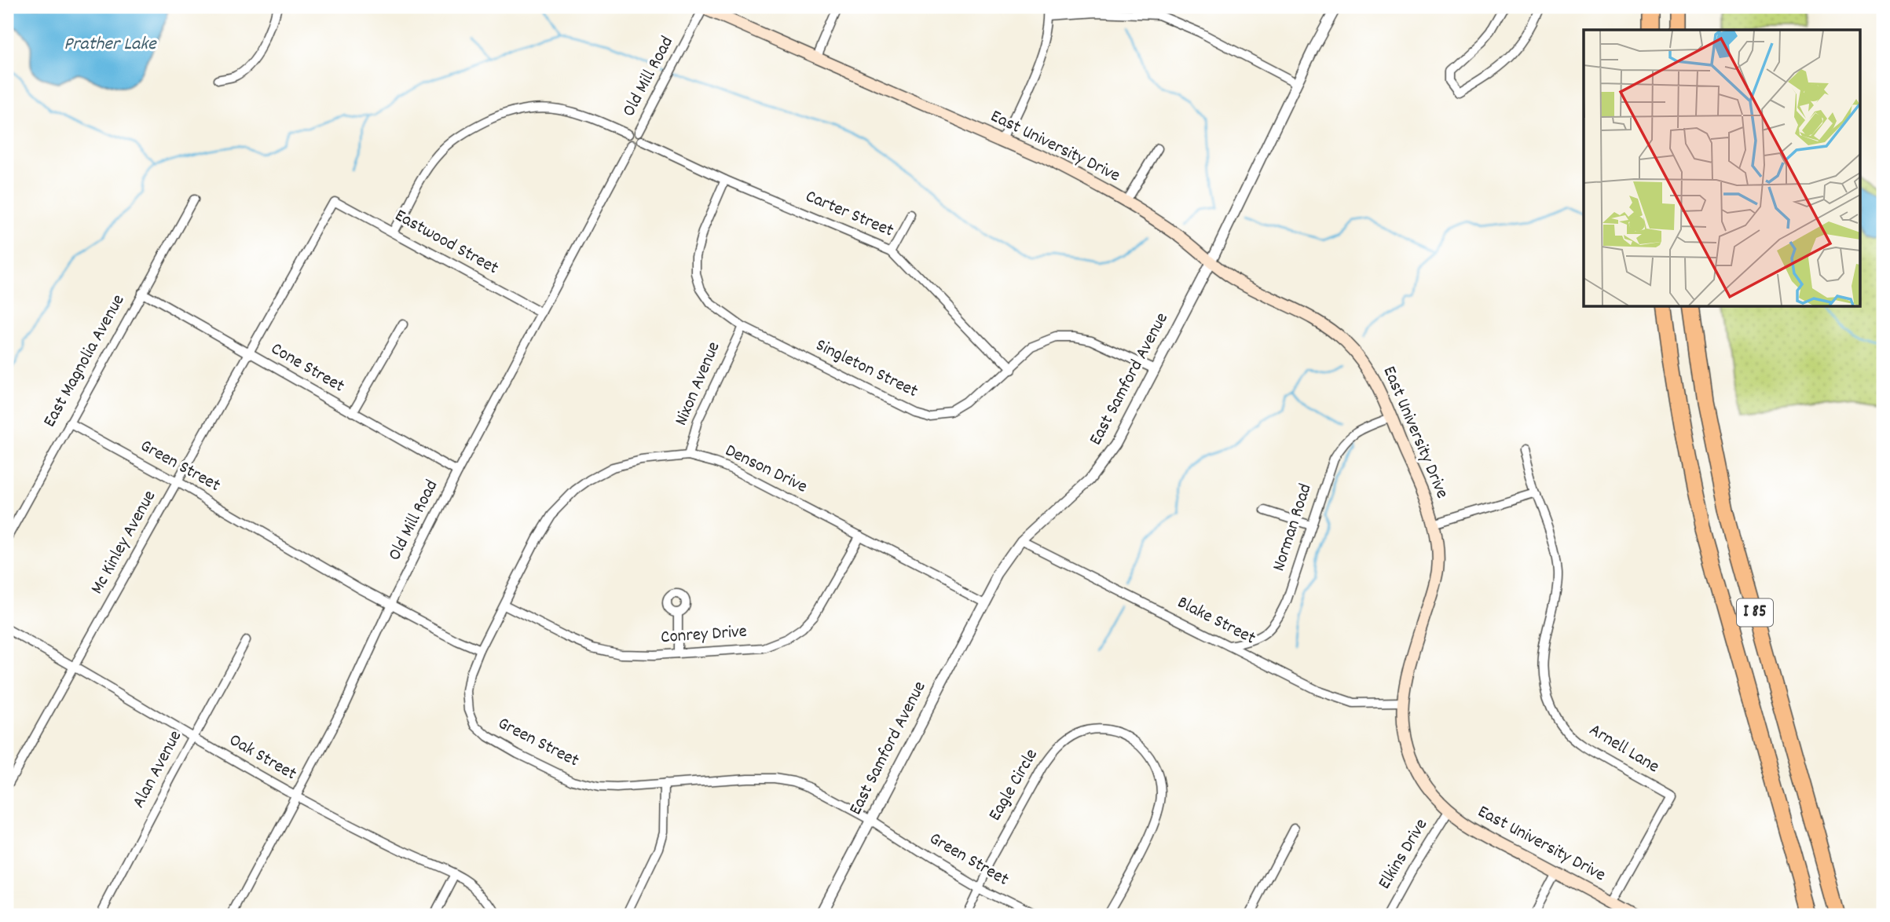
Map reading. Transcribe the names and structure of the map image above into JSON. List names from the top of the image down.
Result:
{
  "streets": {
    "highway": ["I 85"],
    "main road": ["East University Drive"],
    "street": [
      "Old Mill Road",
      "Carter Street",
      "Eastwood Street",
      "East Magnolia Avenue",
      "Cone Street",
      "Singleton Street",
      "East Samford Avenue",
      "Nixon Avenue",
      "Green Street",
      "Denson Drive",
      "Norman Road",
      "Mc Kinley Avenue",
      "Blake Street",
      "Conrey Drive",
      "Arnell Lane",
      "Oak Street",
      "Alan Avenue",
      "Eagle Circle",
      "Elkins Drive"
    ]
  },
  "crossings": [
    ["Old Mill Road", "East University Drive"],
    ["Old Mill Road", "Carter Street"],
    ["Old Mill Road", "Eastwood Street"],
    ["Old Mill Road", "Cone Street"],
    ["Old Mill Road", "Green Street"],
    ["Old Mill Road", "Oak Street"],
    ["East University Drive", "East Samford Avenue"],
    ["East University Drive", "Norman Road"],
    ["East University Drive", "Blake Street"],
    ["East University Drive", "Arnell Lane"],
    ["East University Drive", "Elkins Drive"],
    ["Carter Street", "Singleton Street"],
    ["Eastwood Street", "Mc Kinley Avenue"],
    ["East Magnolia Avenue", "Cone Street"],
    ["East Magnolia Avenue", "Green Street"],
    ["Cone Street", "Mc Kinley Avenue"],
    ["Singleton Street", "East Samford Avenue"],
    ["Singleton Street", "Nixon Avenue"],
    ["East Samford Avenue", "Green Street"],
    ["East Samford Avenue", "Denson Drive"],
    ["East Samford Avenue", "Blake Street"],
    ["Nixon Avenue", "Denson Drive"],
    ["Green Street", "Denson Drive"],
    ["Green Street", "Mc Kinley Avenue"],
    ["Green Street", "Eagle Circle"],
    ["Denson Drive", "Conrey Drive"],
    ["Norman Road", "Blake Street"],
    ["Mc Kinley Avenue", "Oak Street"],
    ["Oak Street", "Alan Avenue"]
  ],
  "water": ["Prather Lake"]
}
